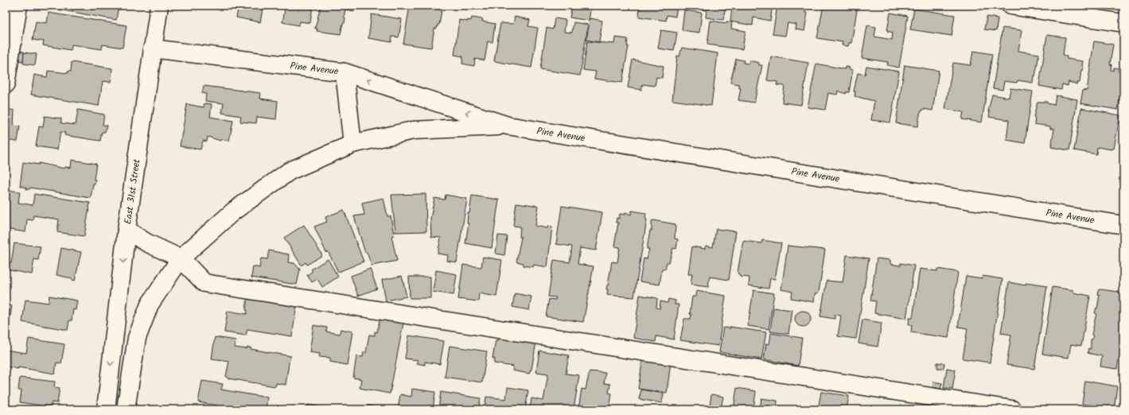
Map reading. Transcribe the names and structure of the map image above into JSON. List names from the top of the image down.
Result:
{
  "streets": {
    "street": ["Pine Avenue", "East 31st Street"]
  },
  "crossings": [
    ["Pine Avenue", "East 31st Street"]
  ]
}
